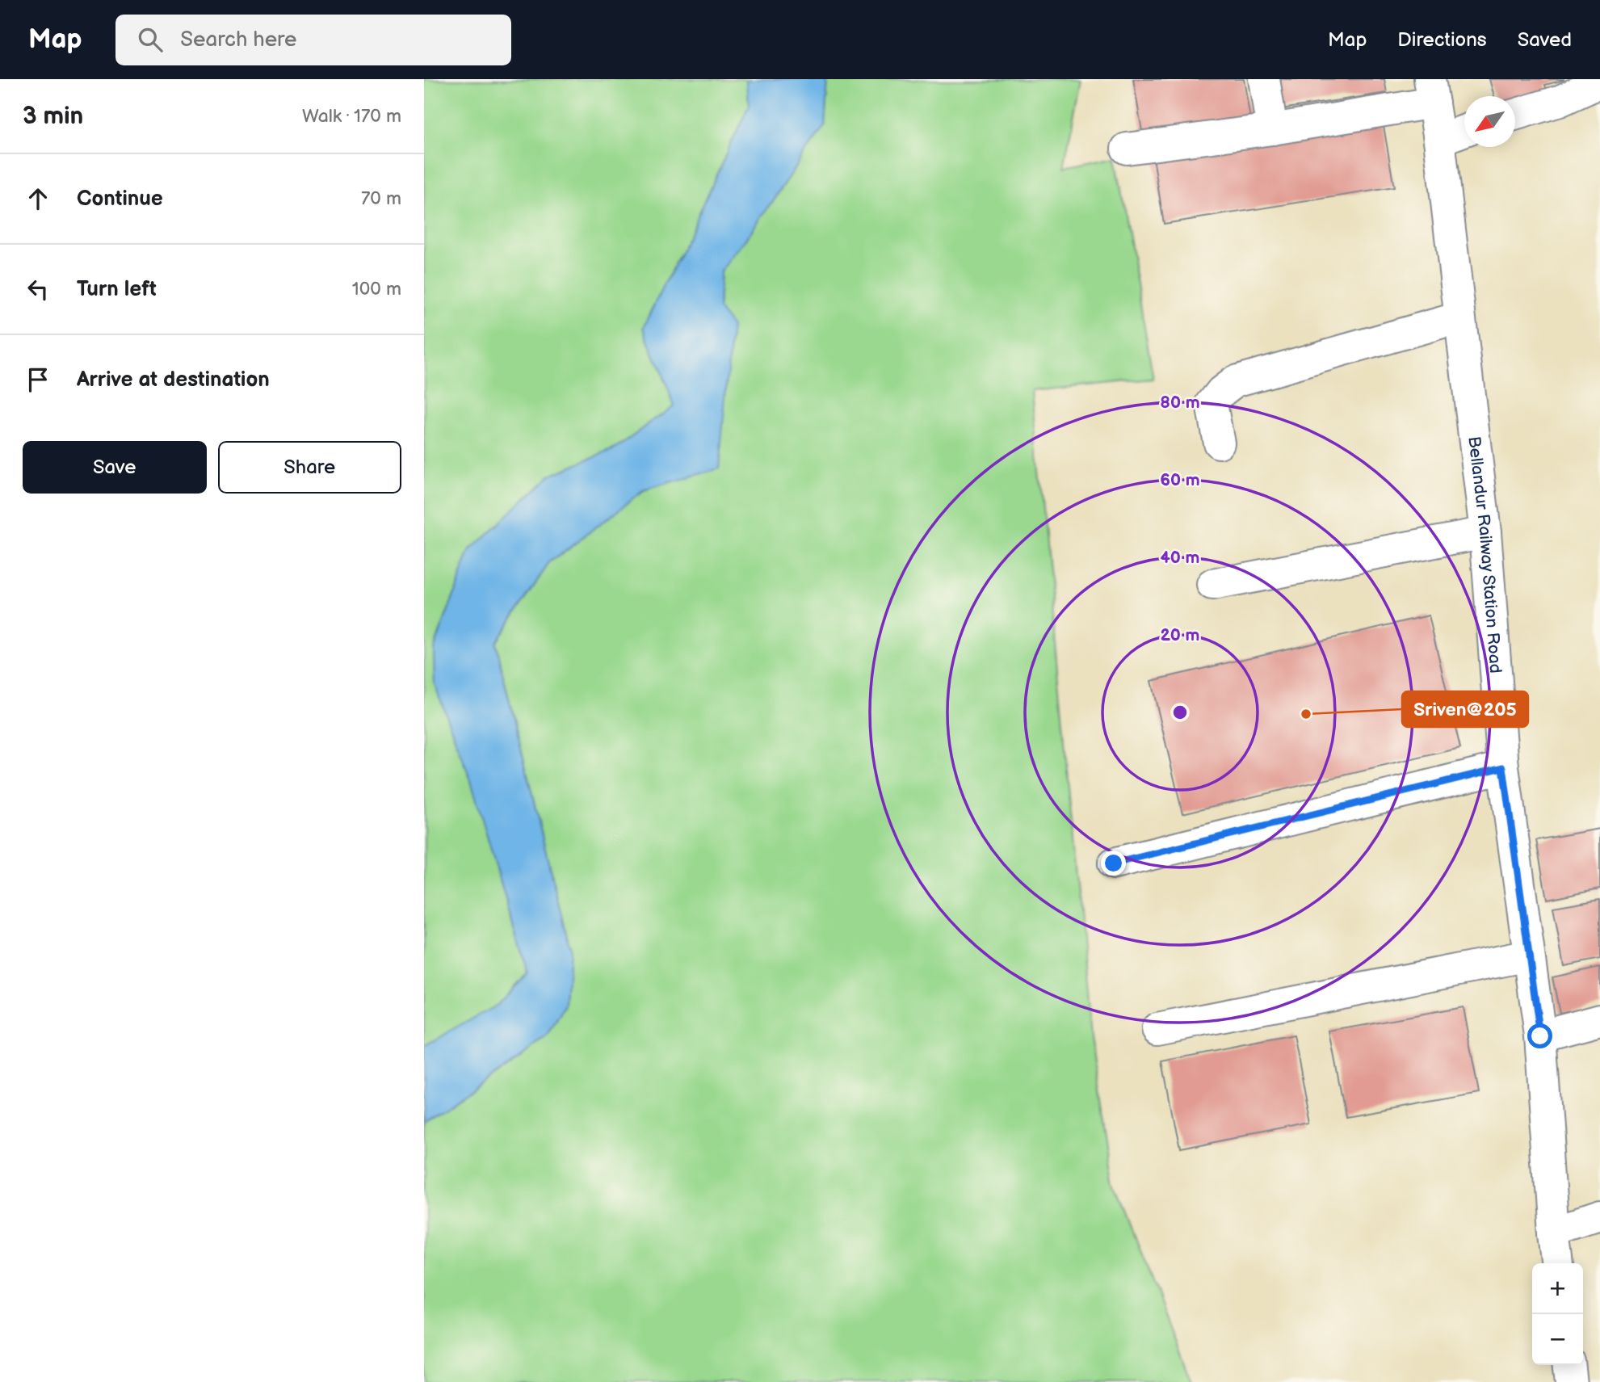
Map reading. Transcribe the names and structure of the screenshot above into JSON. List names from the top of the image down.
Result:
{
  "streets": {
    "street": ["Bellandur Railway Station Road"]
  },
  "places": ["Sriven@205"],
  "north": "bottom left",
  "page": {
    "header": "Map",
    "search": "Search here",
    "nav": ["Map", "Directions", "Saved"],
    "heading": ["3 min", "Walk · 170 m"],
    "list": [
      ["Continue", "70 m"],
      ["Turn left", "100 m"],
      "Arrive at destination"
    ],
    "buttons": ["Save", "Share"],
    "map_buttons": ["+", "−"]
  },
  "rings": [
    "80 m",
    "60 m",
    "40 m",
    "20 m"
  ]
}
